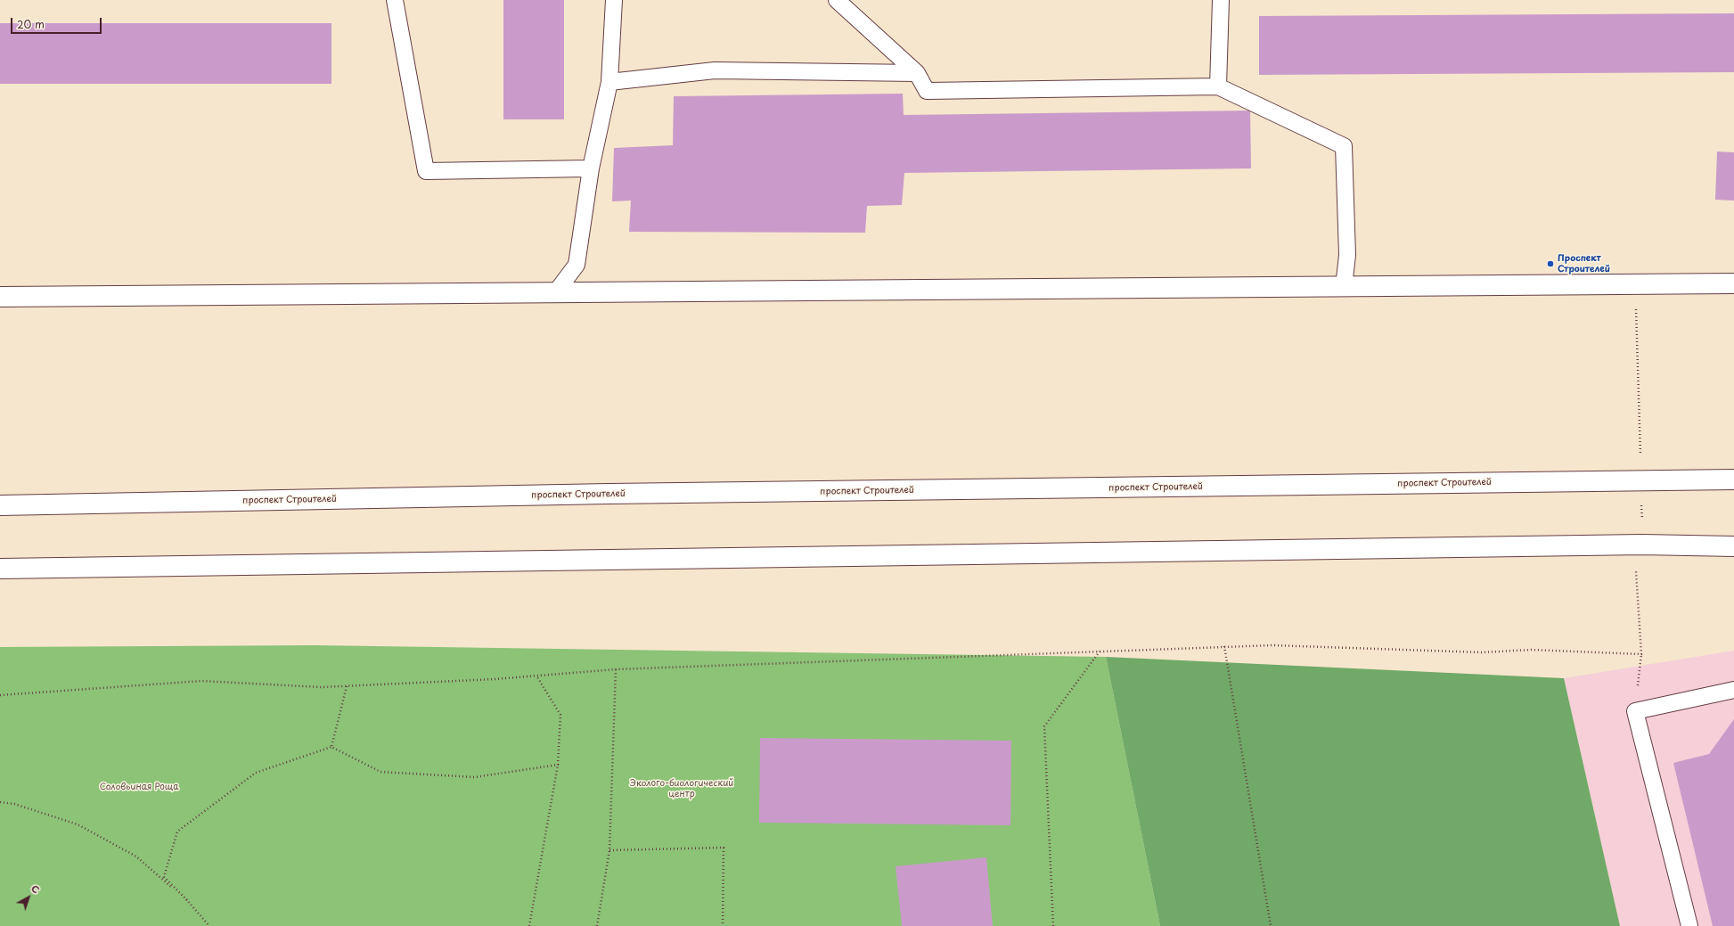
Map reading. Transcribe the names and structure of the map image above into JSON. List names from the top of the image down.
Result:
{
  "streets": {
    "main road": ["проспект Строителей"]
  },
  "parks": ["Эколого-биологический центр", "Соловьиная Роща"],
  "places": ["Проспект Строителей"],
  "scale_bar": "20 m",
  "north": "top right"
}
